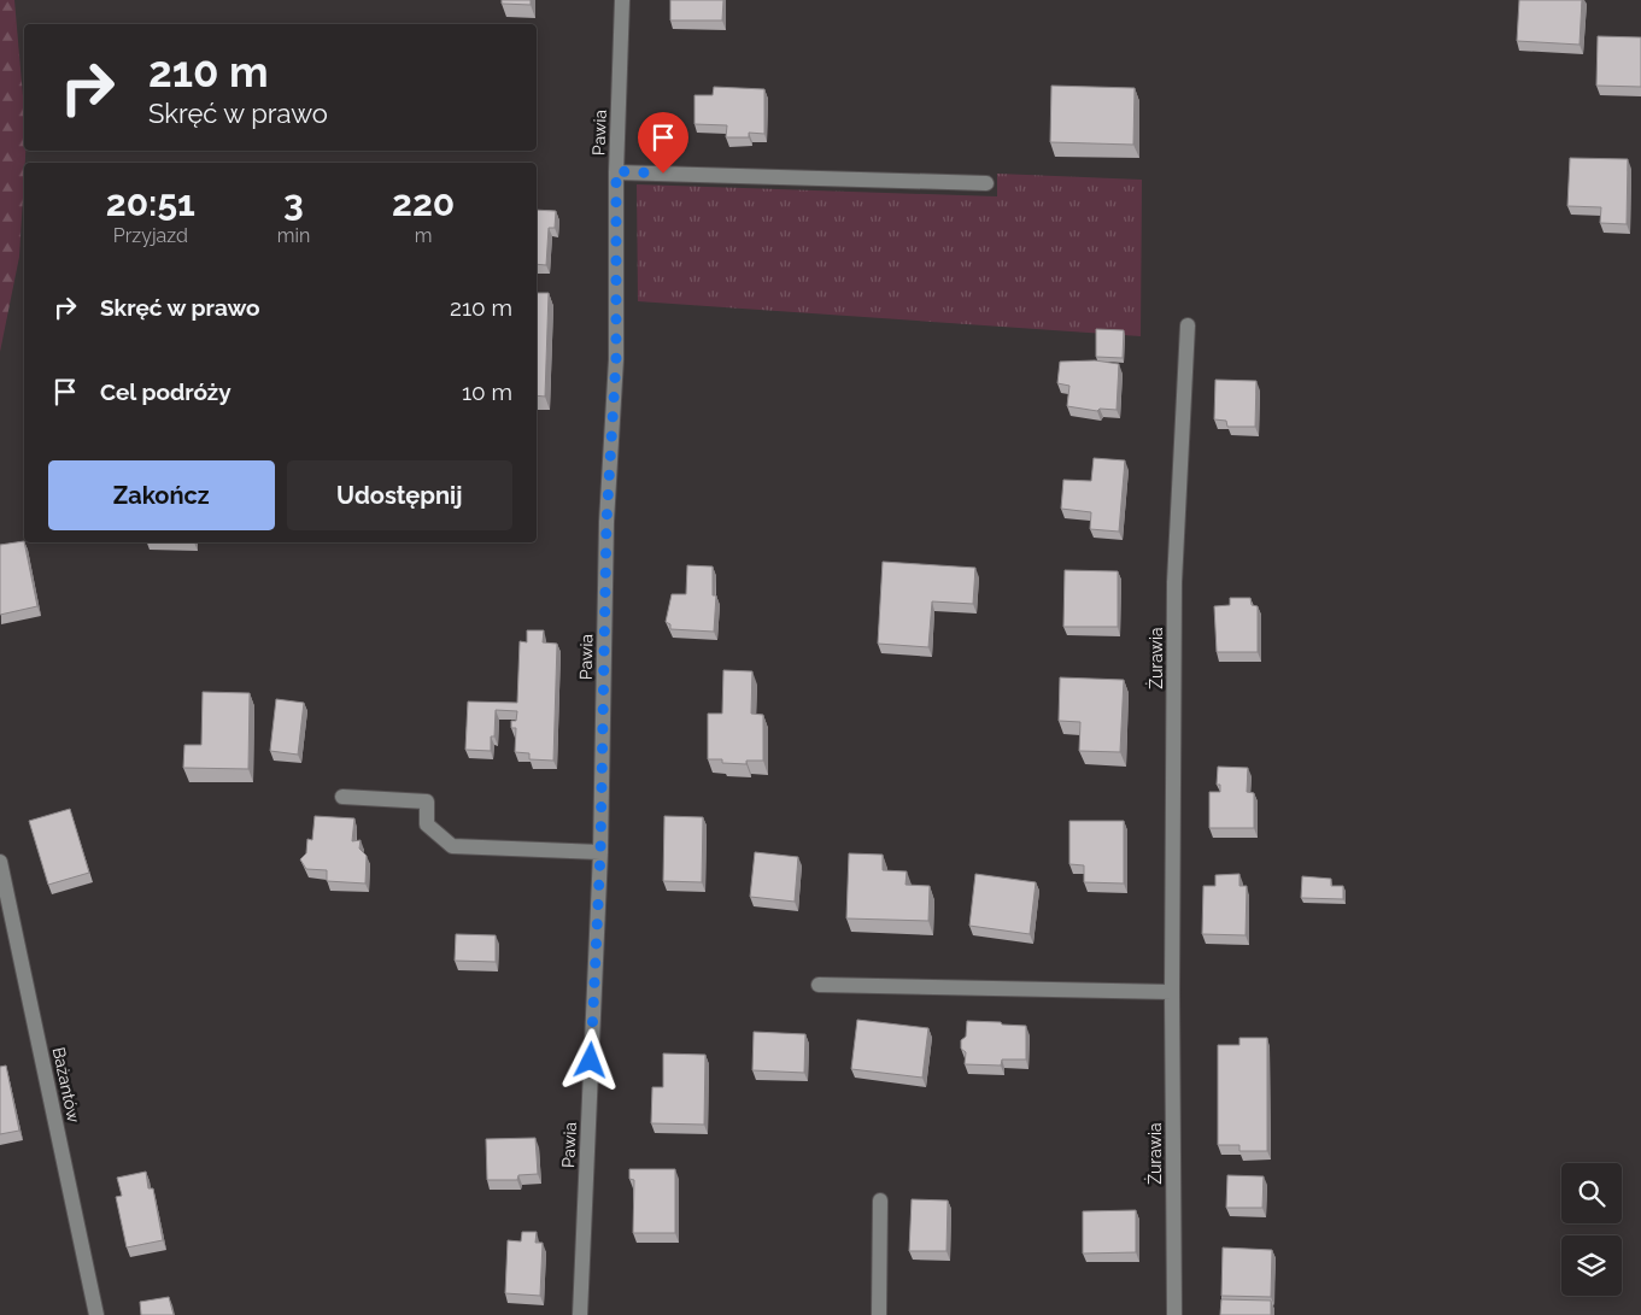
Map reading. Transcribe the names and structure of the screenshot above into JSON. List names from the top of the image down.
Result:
{
  "streets": {
    "street": ["Pawia", "Żurawia", "Bażantów"]
  },
  "page": {
    "turn": ["210 m", "Skręć w prawo"],
    "eta": [
      "20:51",
      "Przyjazd",
      "3",
      "min",
      "220",
      "m"
    ],
    "list": [
      {
        "name": "Skręć w prawo",
        "value": "210 m"
      },
      {
        "name": "Cel podróży",
        "value": "10 m"
      }
    ],
    "buttons": ["Zakończ", "Udostępnij"]
  }
}
